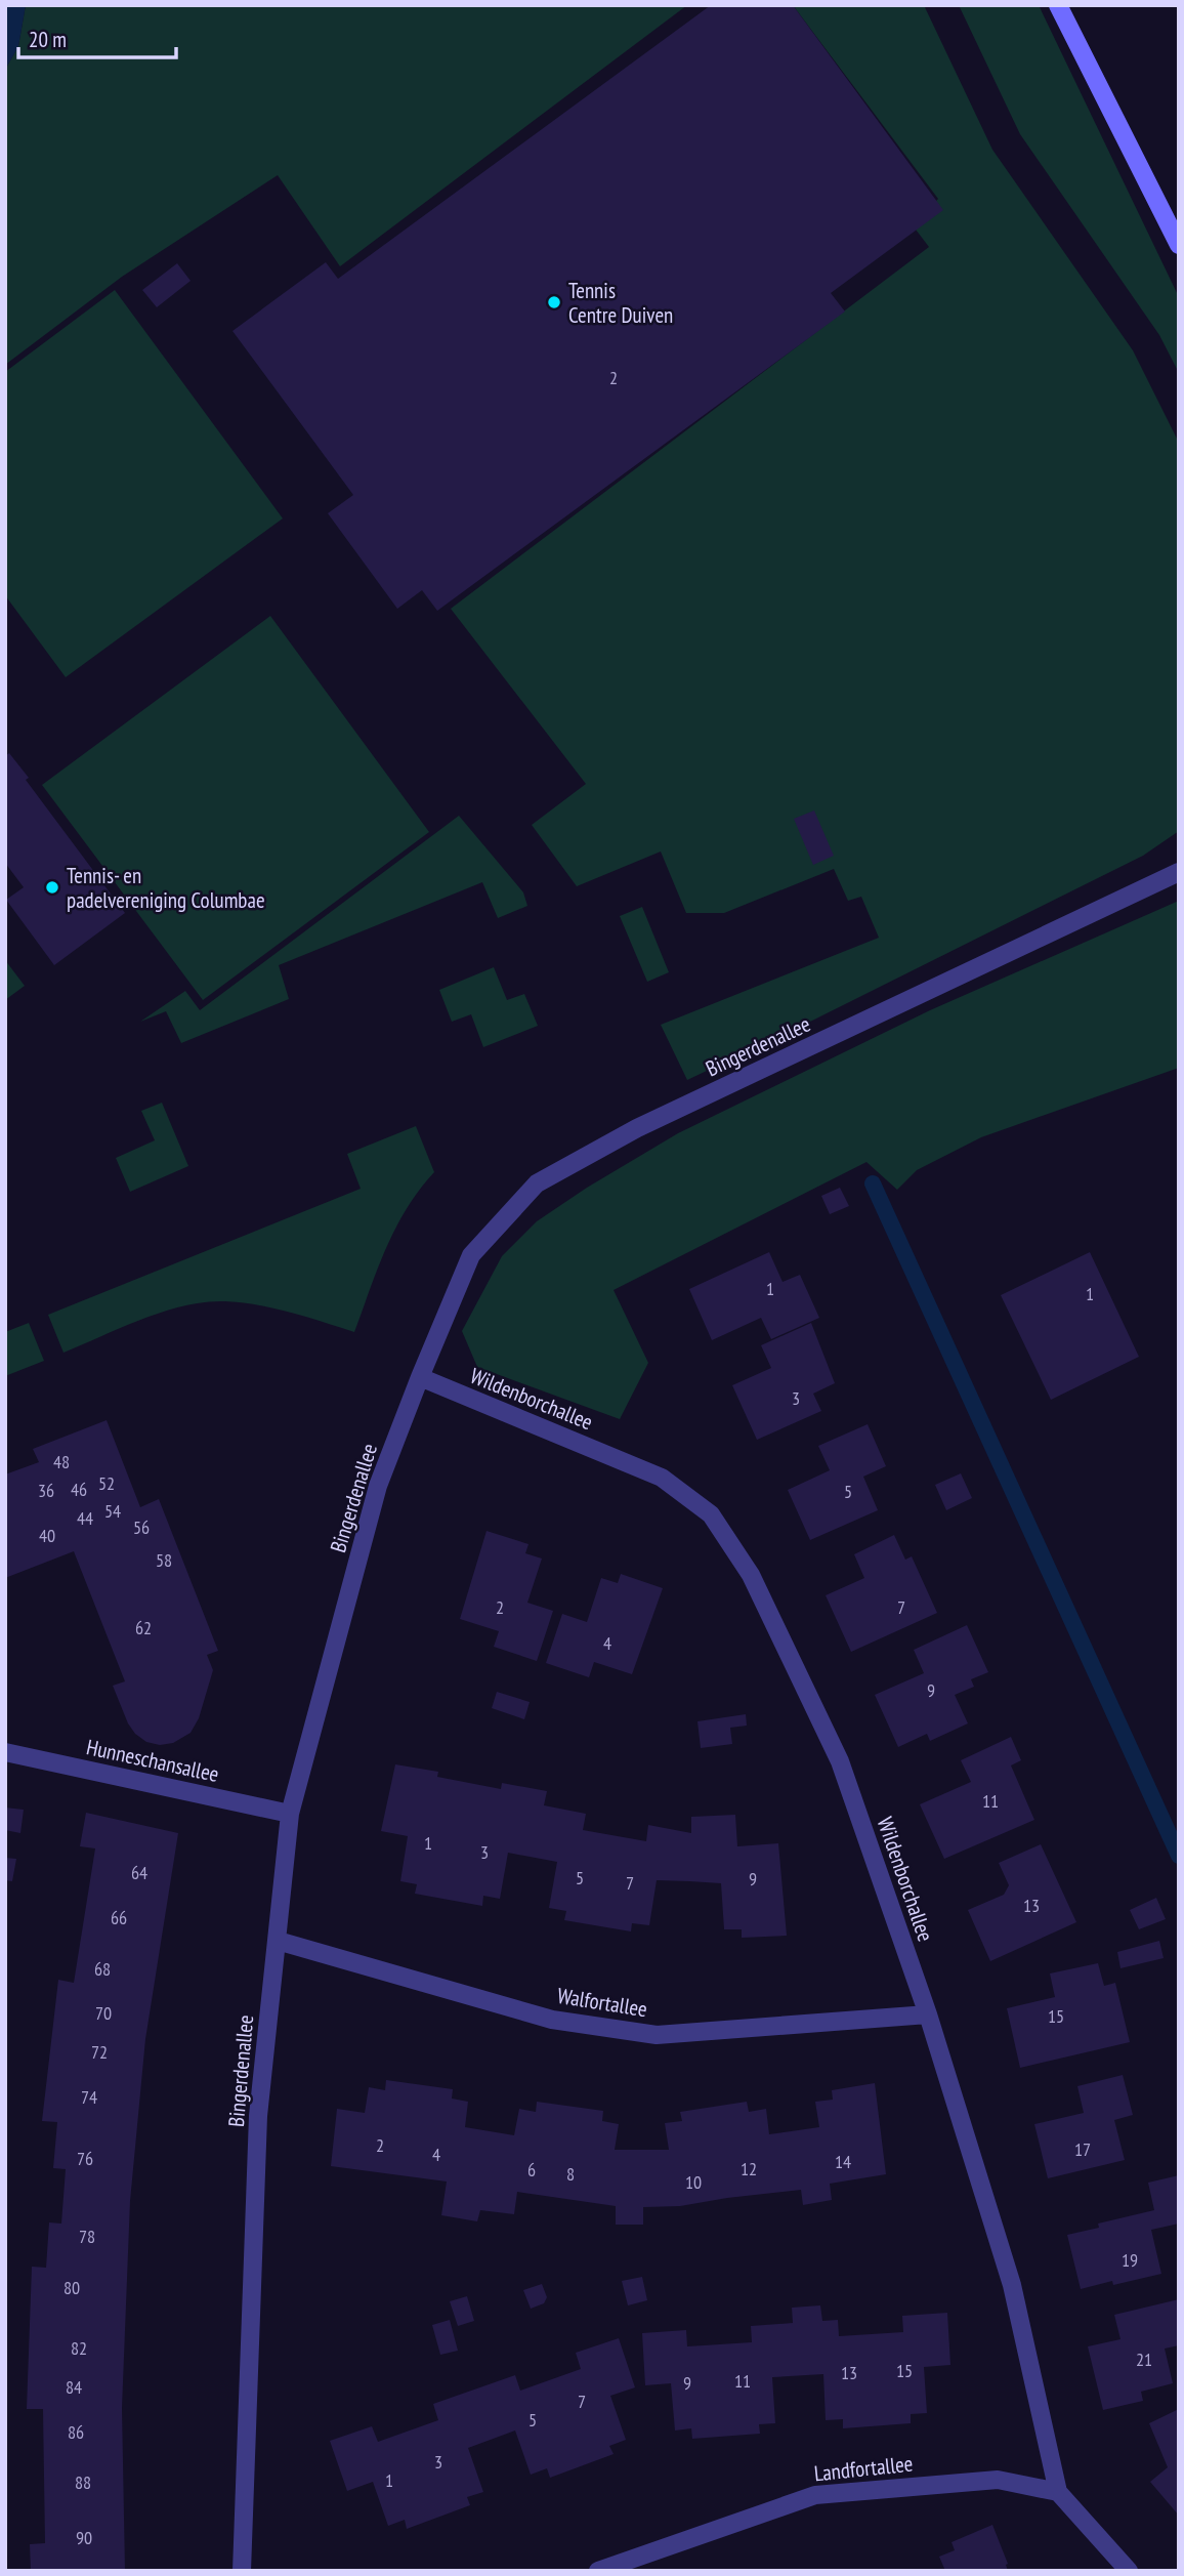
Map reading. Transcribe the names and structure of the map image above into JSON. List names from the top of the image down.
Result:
{
  "streets": {
    "street": [
      "Bingerdenallee",
      "Wildenborchallee",
      "Hunneschansallee",
      "Walfortallee",
      "Landfortallee"
    ]
  },
  "crossings": [
    ["Bingerdenallee", "Wildenborchallee"],
    ["Bingerdenallee", "Hunneschansallee"],
    ["Bingerdenallee", "Walfortallee"],
    ["Wildenborchallee", "Walfortallee"],
    ["Wildenborchallee", "Landfortallee"]
  ],
  "places": ["Tennis Centre Duiven", "Tennis- en padelvereniging Columbae"],
  "house_numbers": [
    "2",
    "1",
    "1",
    "3",
    "48",
    "52",
    "46",
    "36",
    "5",
    "54",
    "44",
    "56",
    "40",
    "58",
    "2",
    "7",
    "62",
    "4",
    "9",
    "11",
    "1",
    "3",
    "64",
    "5",
    "9",
    "7",
    "13",
    "66",
    "68",
    "70",
    "15",
    "72",
    "74",
    "2",
    "17",
    "4",
    "76",
    "14",
    "12",
    "6",
    "8",
    "10",
    "78",
    "19",
    "80",
    "82",
    "21",
    "15",
    "13",
    "11",
    "9",
    "84",
    "7",
    "5",
    "86",
    "3",
    "1",
    "88",
    "90"
  ],
  "scale_bar": "20 m"
}
